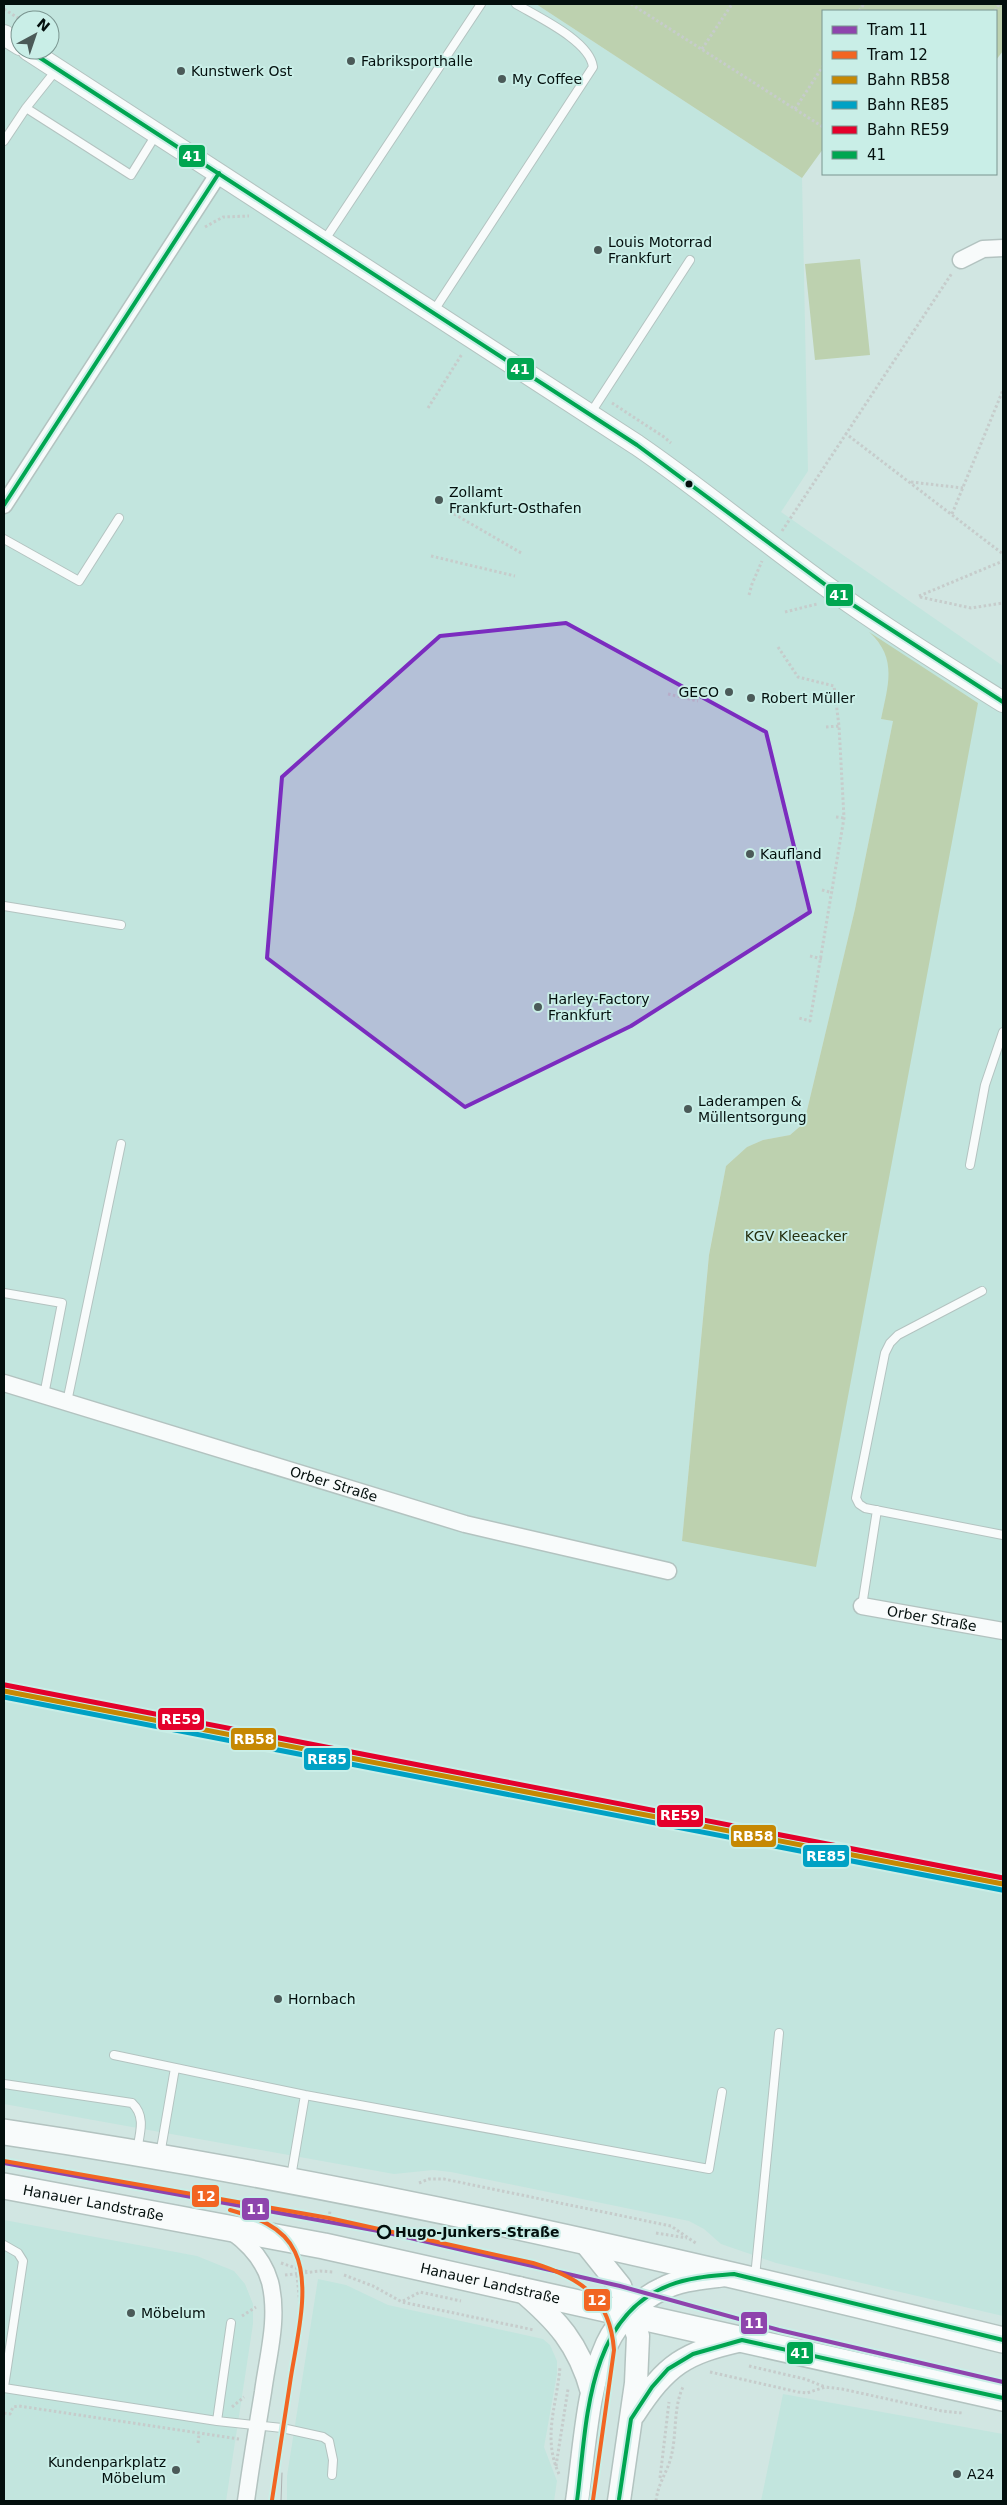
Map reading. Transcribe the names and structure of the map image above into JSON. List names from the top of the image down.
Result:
{
  "streets": {
    "main road": ["Hanauer Landstraße"],
    "street": ["Orber Straße"]
  },
  "parks": ["KGV Kleeacker"],
  "places": [
    "Fabriksporthalle",
    "Kunstwerk Ost",
    "My Coffee",
    "Louis Motorrad Frankfurt",
    "Zollamt Frankfurt-Osthafen",
    "GECO",
    "Robert Müller",
    "Kaufland",
    "Harley-Factory Frankfurt",
    "Laderampen & Müllentsorgung",
    "Hornbach",
    "Hugo-Junkers-Straße",
    "Möbelum",
    "Kundenparkplatz Möbelum",
    "A24"
  ],
  "lines": [
    "transit line 41",
    "rail line RE59",
    "rail line RB58",
    "rail line RE85",
    "tram line 12",
    "tram line 11"
  ],
  "legend": [
    "Tram 11",
    "Tram 12",
    "Bahn RB58",
    "Bahn RE85",
    "Bahn RE59",
    "41"
  ],
  "north": "top right"
}
